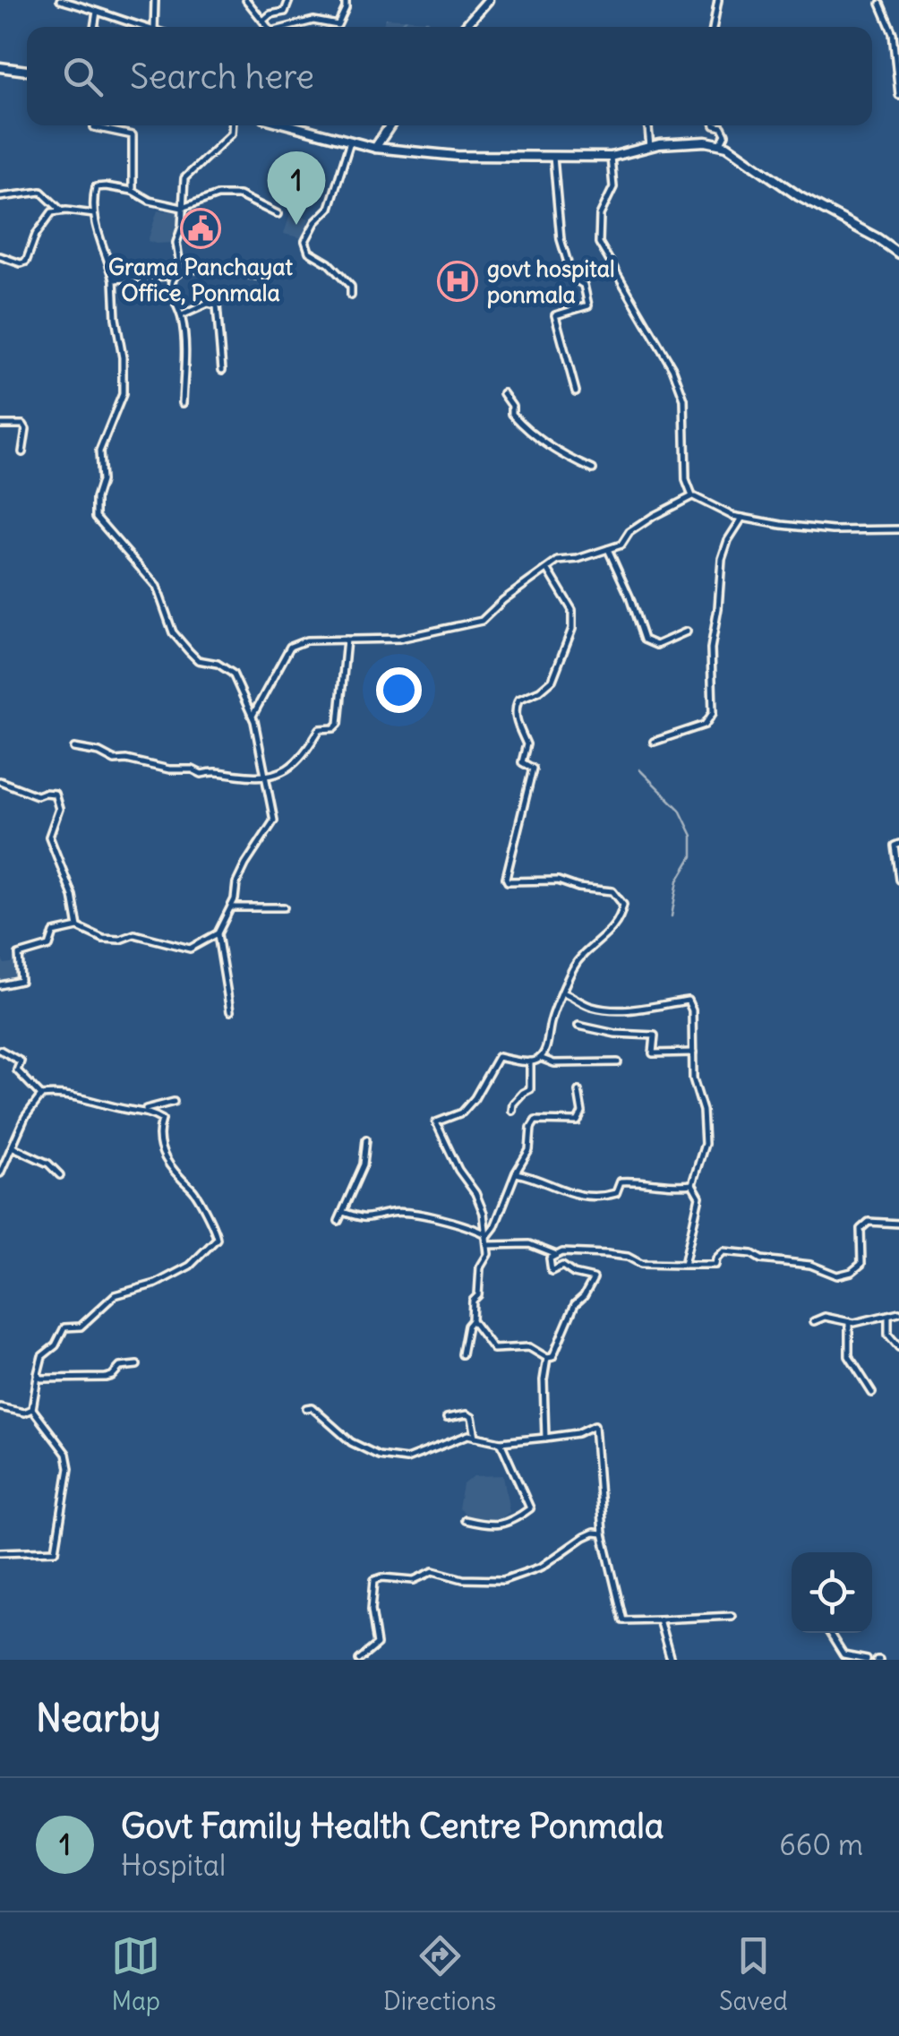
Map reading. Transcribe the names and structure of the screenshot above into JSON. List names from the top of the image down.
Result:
{
  "places": {
    "public building": ["Grama Panchayat Office, Ponmala"],
    "hospital": ["govt hospital ponmala"]
  },
  "page": {
    "search": "Search here",
    "pins": "1",
    "heading": "Nearby",
    "list": [
      {
        "mark": "1",
        "name": "Govt Family Health Centre Ponmala",
        "note": "Hospital",
        "value": "660 m"
      }
    ],
    "nav": ["Map", "Directions", "Saved"]
  }
}
